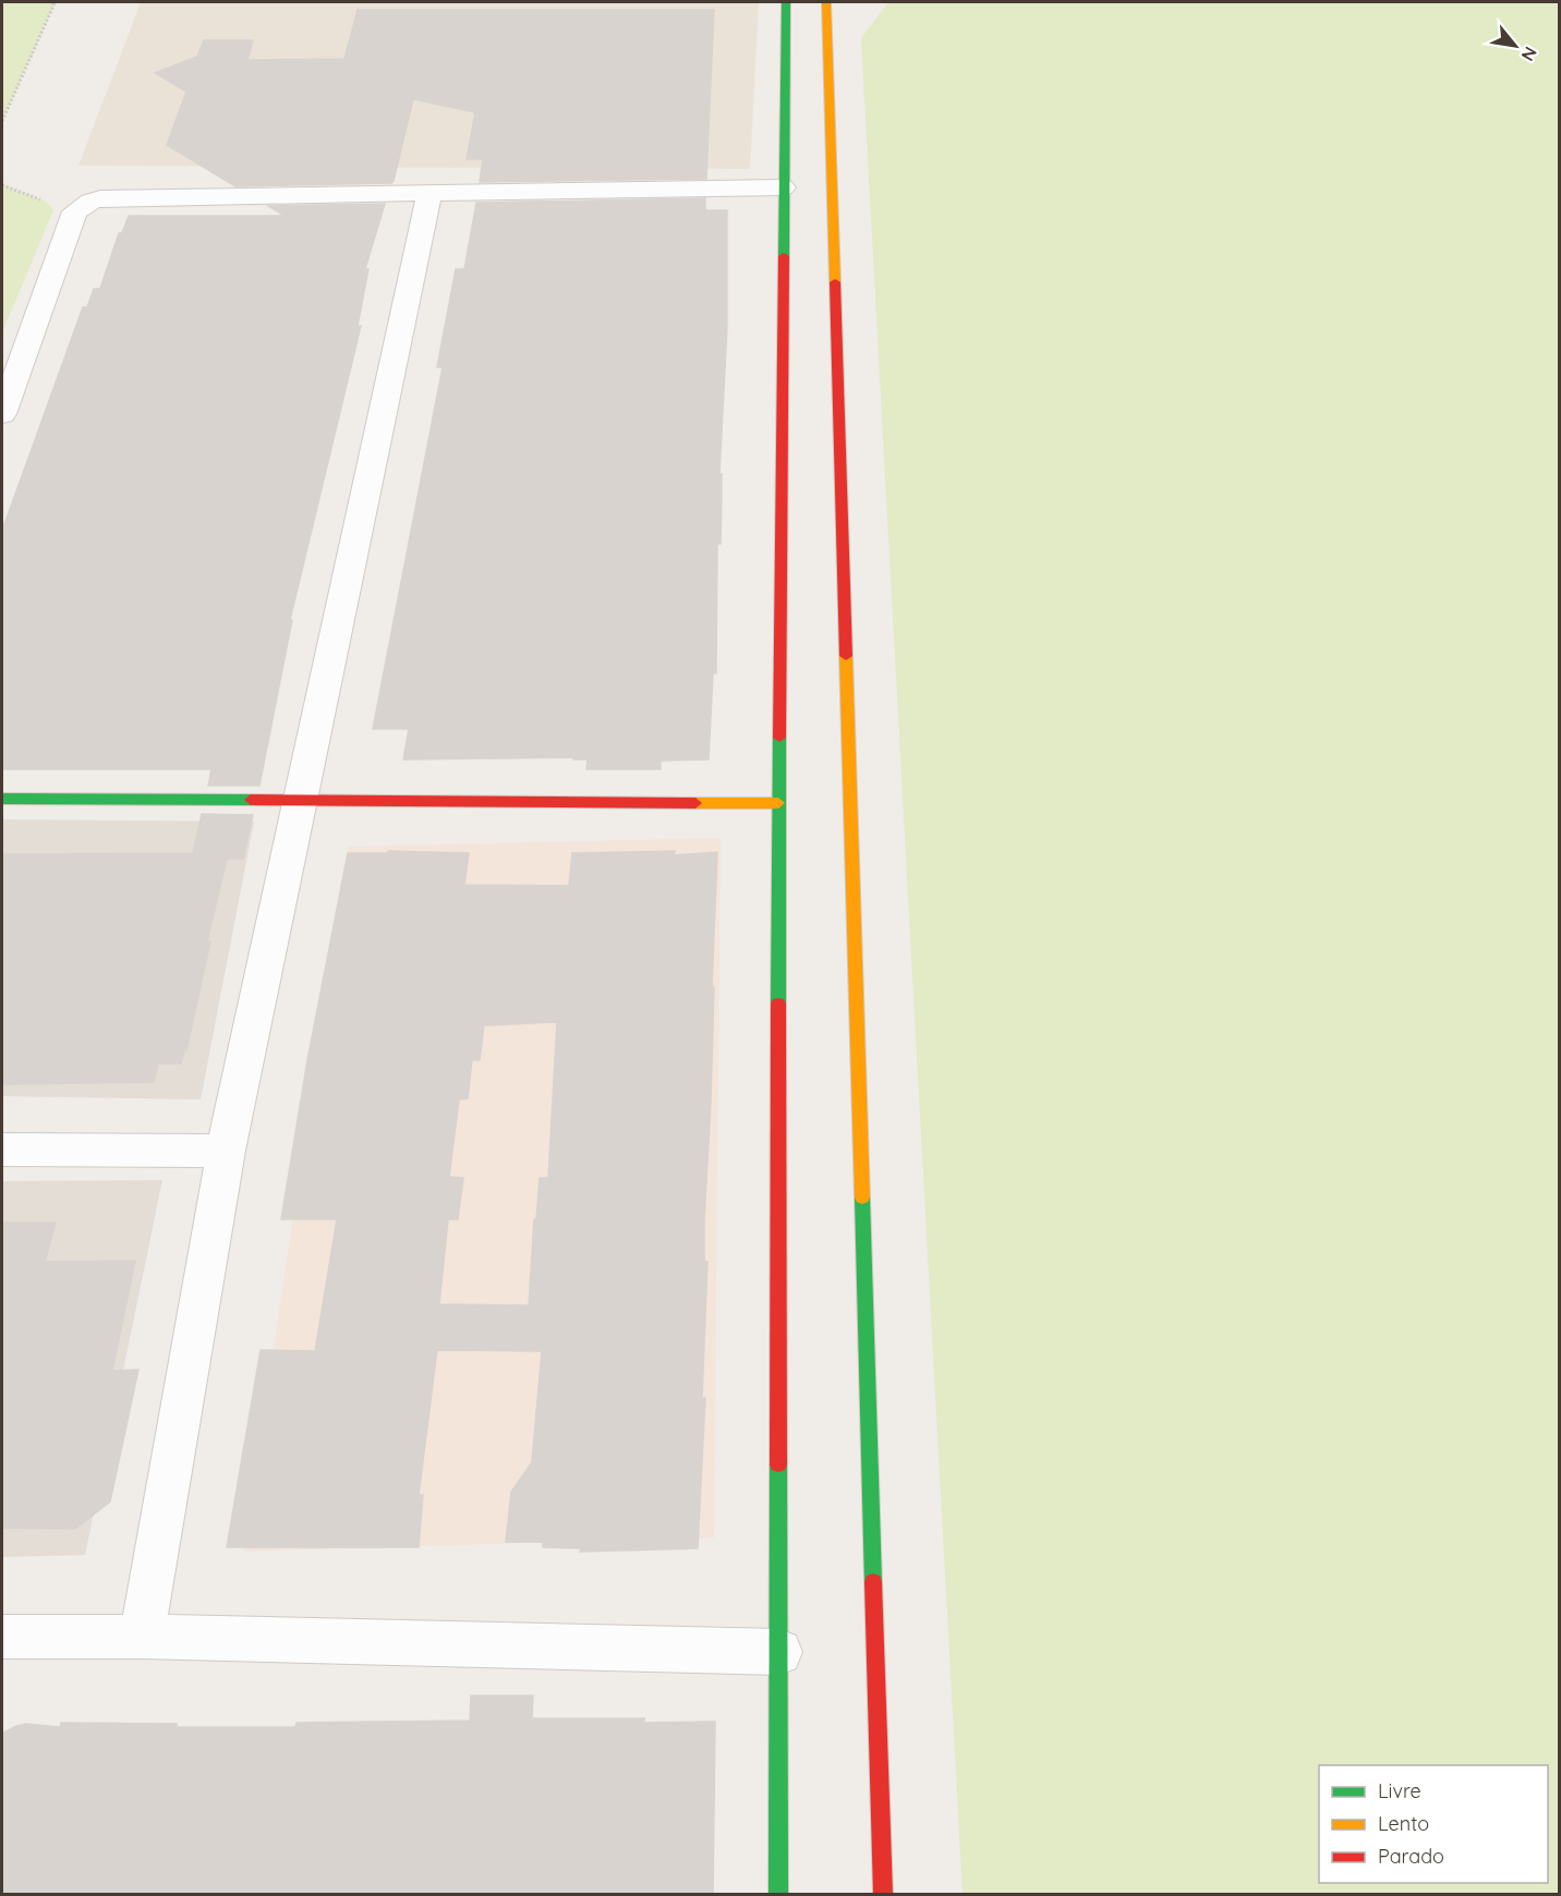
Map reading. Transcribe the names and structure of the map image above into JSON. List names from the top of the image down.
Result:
{
  "legend": ["Livre", "Lento", "Parado"],
  "north": "bottom right"
}
